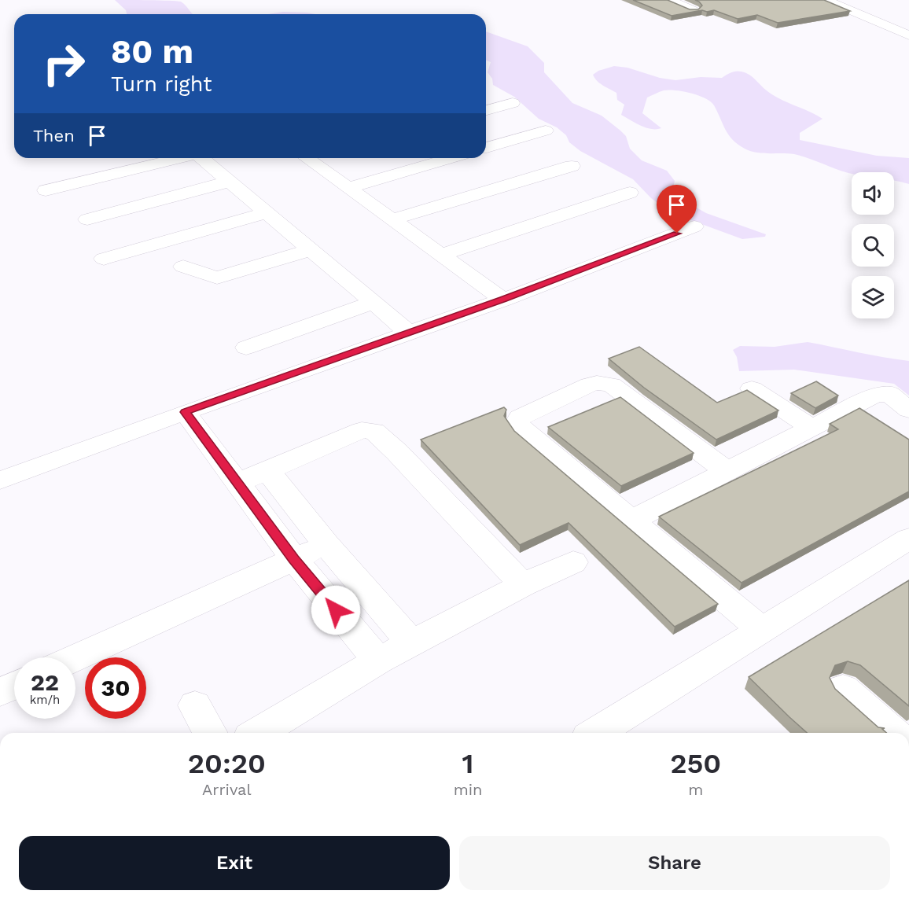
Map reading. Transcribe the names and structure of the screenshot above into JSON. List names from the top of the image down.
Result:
{
  "page": {
    "turn": ["80 m", "Turn right"],
    "then": "Then",
    "speed": "22 km/h",
    "limit": "30",
    "eta": [
      "20:20",
      "Arrival",
      "1",
      "min",
      "250",
      "m"
    ],
    "buttons": ["Exit", "Share"]
  }
}
